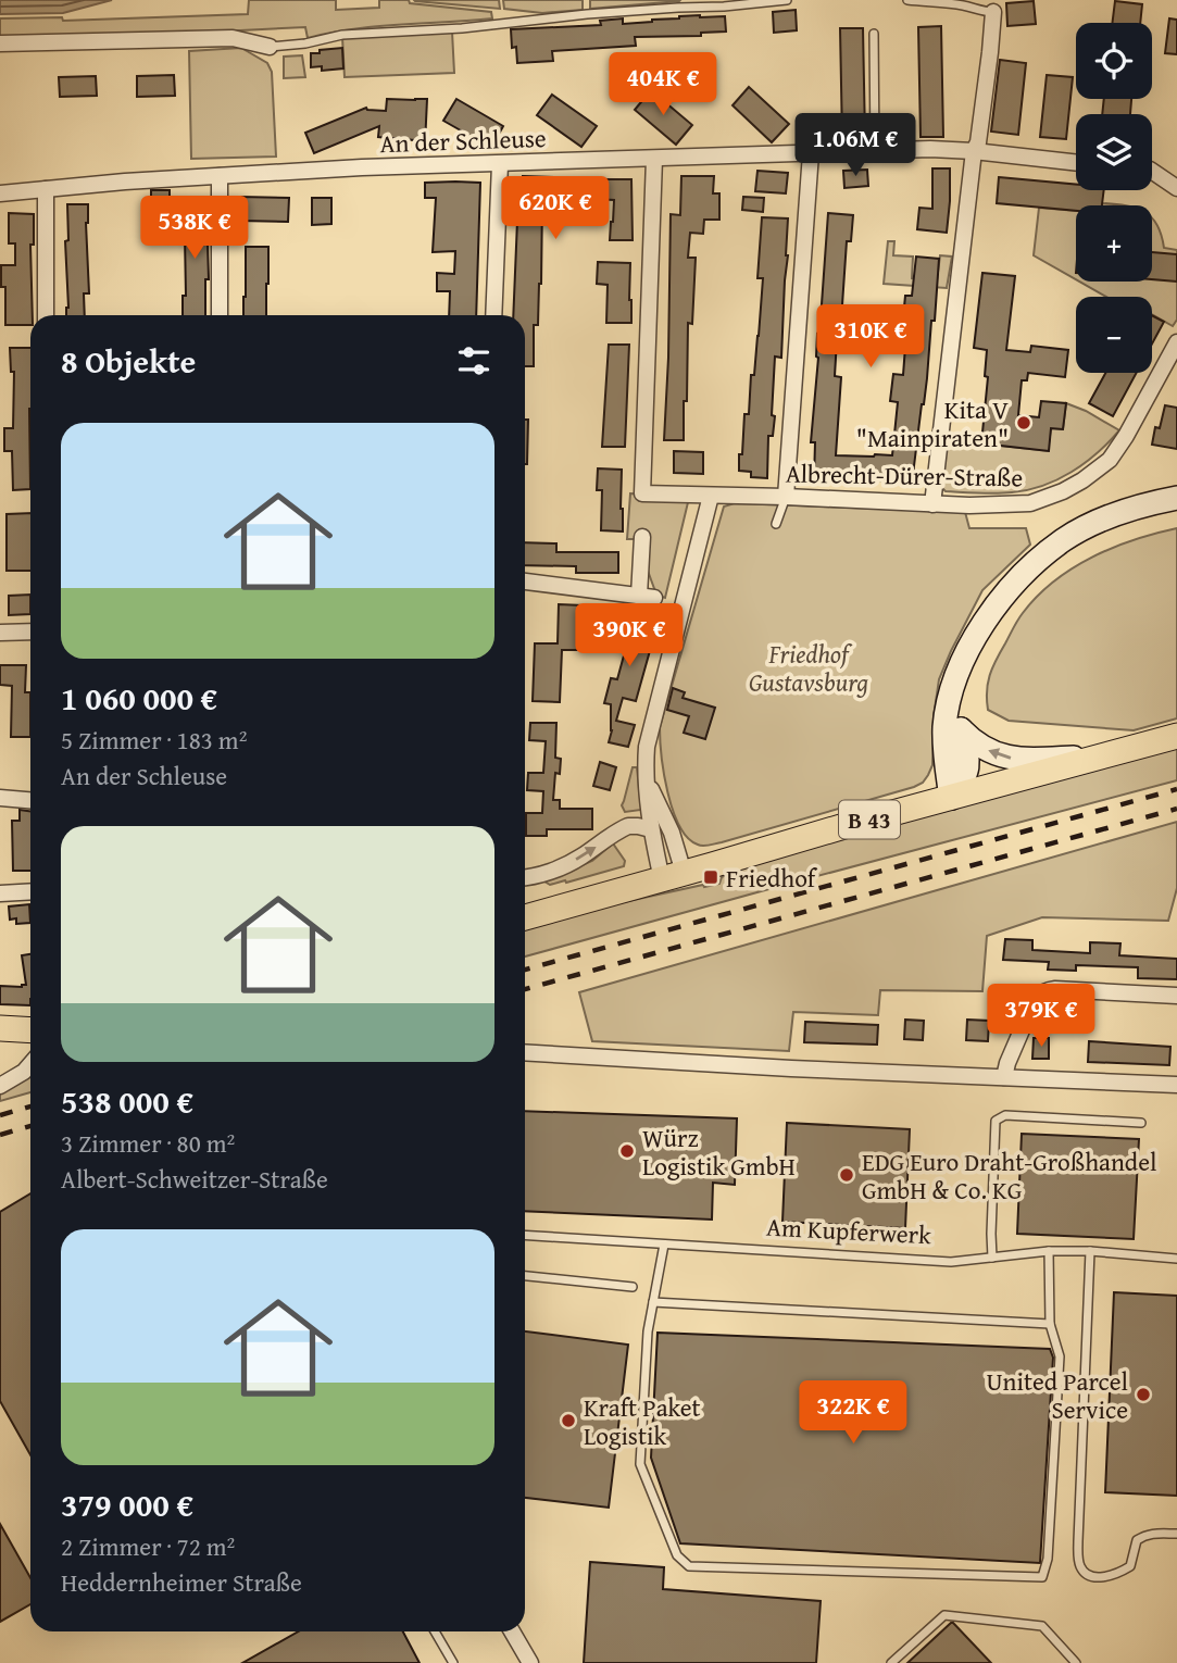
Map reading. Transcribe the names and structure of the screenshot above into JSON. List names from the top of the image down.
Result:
{
  "streets": {
    "main road": ["B 43"],
    "street": ["An der Schleuse", "Albrecht-Dürer-Straße"],
    "lane": ["Am Kupferwerk"]
  },
  "crossings": [
    ["An der Schleuse", "Albrecht-Dürer-Straße"]
  ],
  "parks": ["Friedhof Gustavsburg"],
  "places": {
    "other": [
      "Kita V \"Mainpiraten\"",
      "Würz Logistik GmbH",
      "EDG Euro Draht-Großhandel GmbH & Co. KG",
      "United Parcel Service",
      "Kraft Paket Logistik"
    ],
    "transit": ["Friedhof"]
  },
  "page": {
    "map_buttons": ["+", "−"],
    "price": [
      "404K €",
      "1.06M €",
      "620K €",
      "538K €",
      "310K €",
      "390K €",
      "379K €",
      "322K €"
    ],
    "heading": "8 Objekte",
    "list": [
      {
        "name": "1 060 000 €",
        "note": "5 Zimmer · 183 m² · An der Schleuse"
      },
      {
        "name": "538 000 €",
        "note": "3 Zimmer · 80 m² · Albert-Schweitzer-Straße"
      },
      {
        "name": "379 000 €",
        "note": "2 Zimmer · 72 m² · Heddernheimer Straße"
      }
    ]
  }
}
